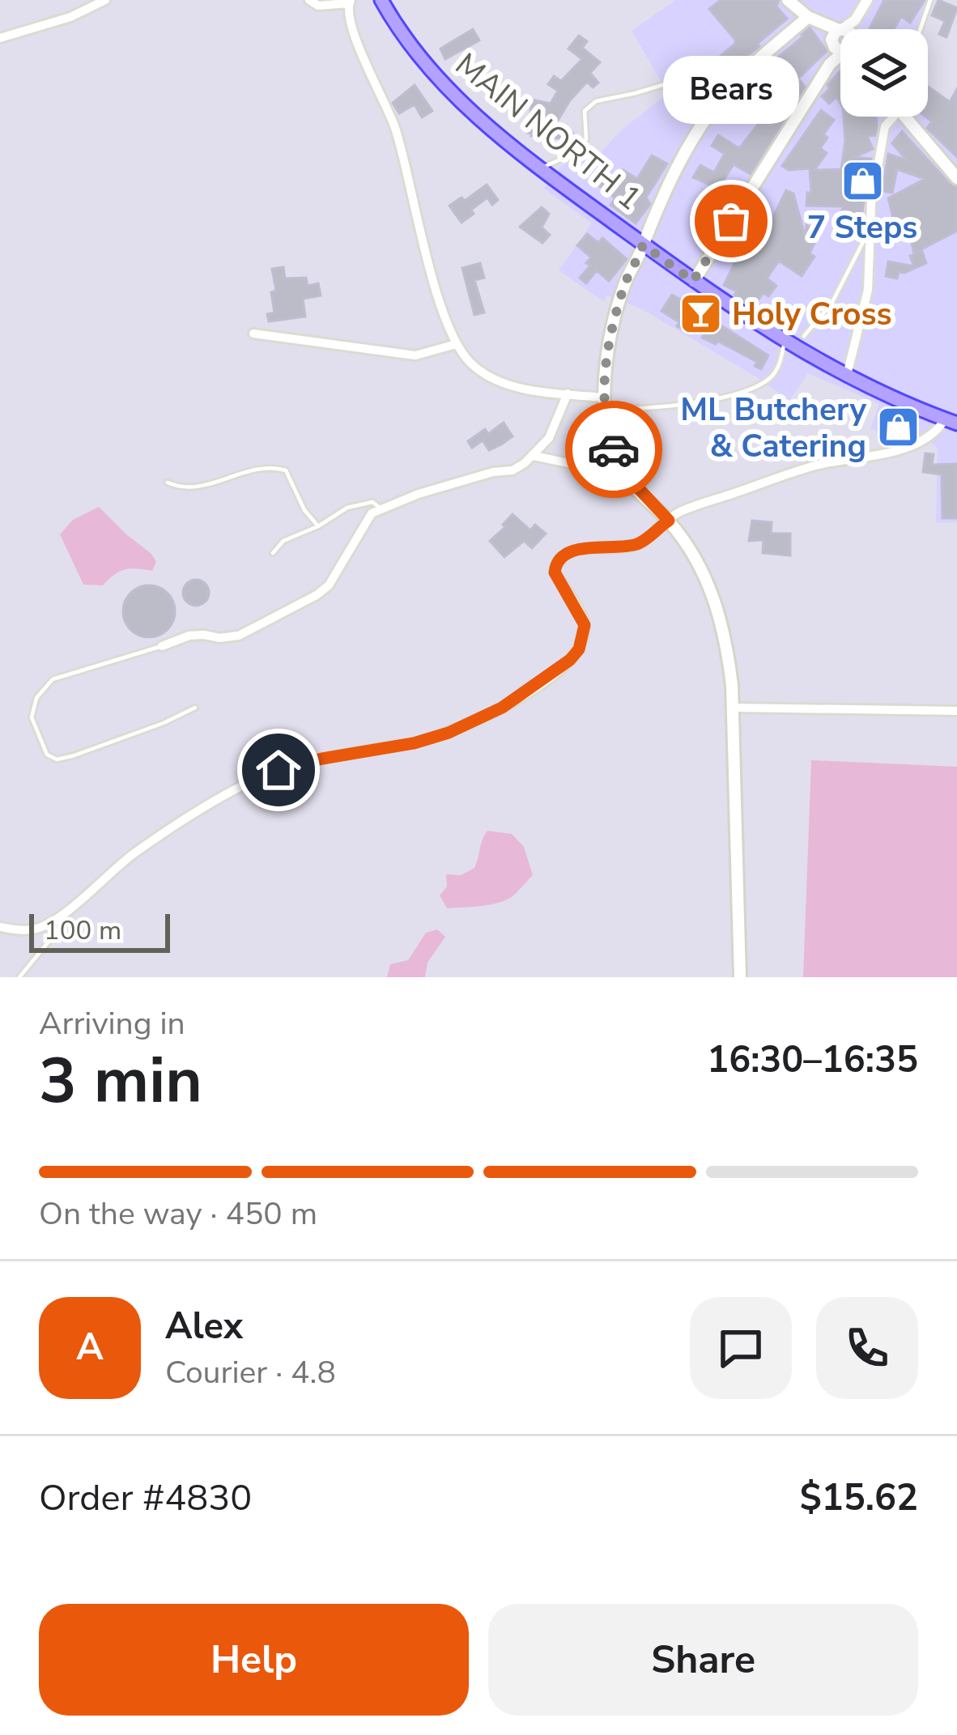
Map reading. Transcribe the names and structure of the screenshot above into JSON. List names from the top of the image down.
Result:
{
  "streets": {
    "main road": ["MAIN NORTH 1"]
  },
  "places": {
    "shop": ["7 Steps", "ML Butchery & Catering"],
    "other": ["Bears"],
    "bar": ["Holy Cross"]
  },
  "scale_bar": "100 m",
  "page": {
    "bubble": "Bears",
    "scale": "100 m",
    "heading": ["3 min", "Arriving in", "16:30–16:35"],
    "panel": [
      "Alex",
      "Courier · 4.8",
      "Order #4830",
      "$15.62"
    ],
    "bar": "On the way · 450 m",
    "round": "A",
    "buttons": ["Help", "Share"]
  }
}
